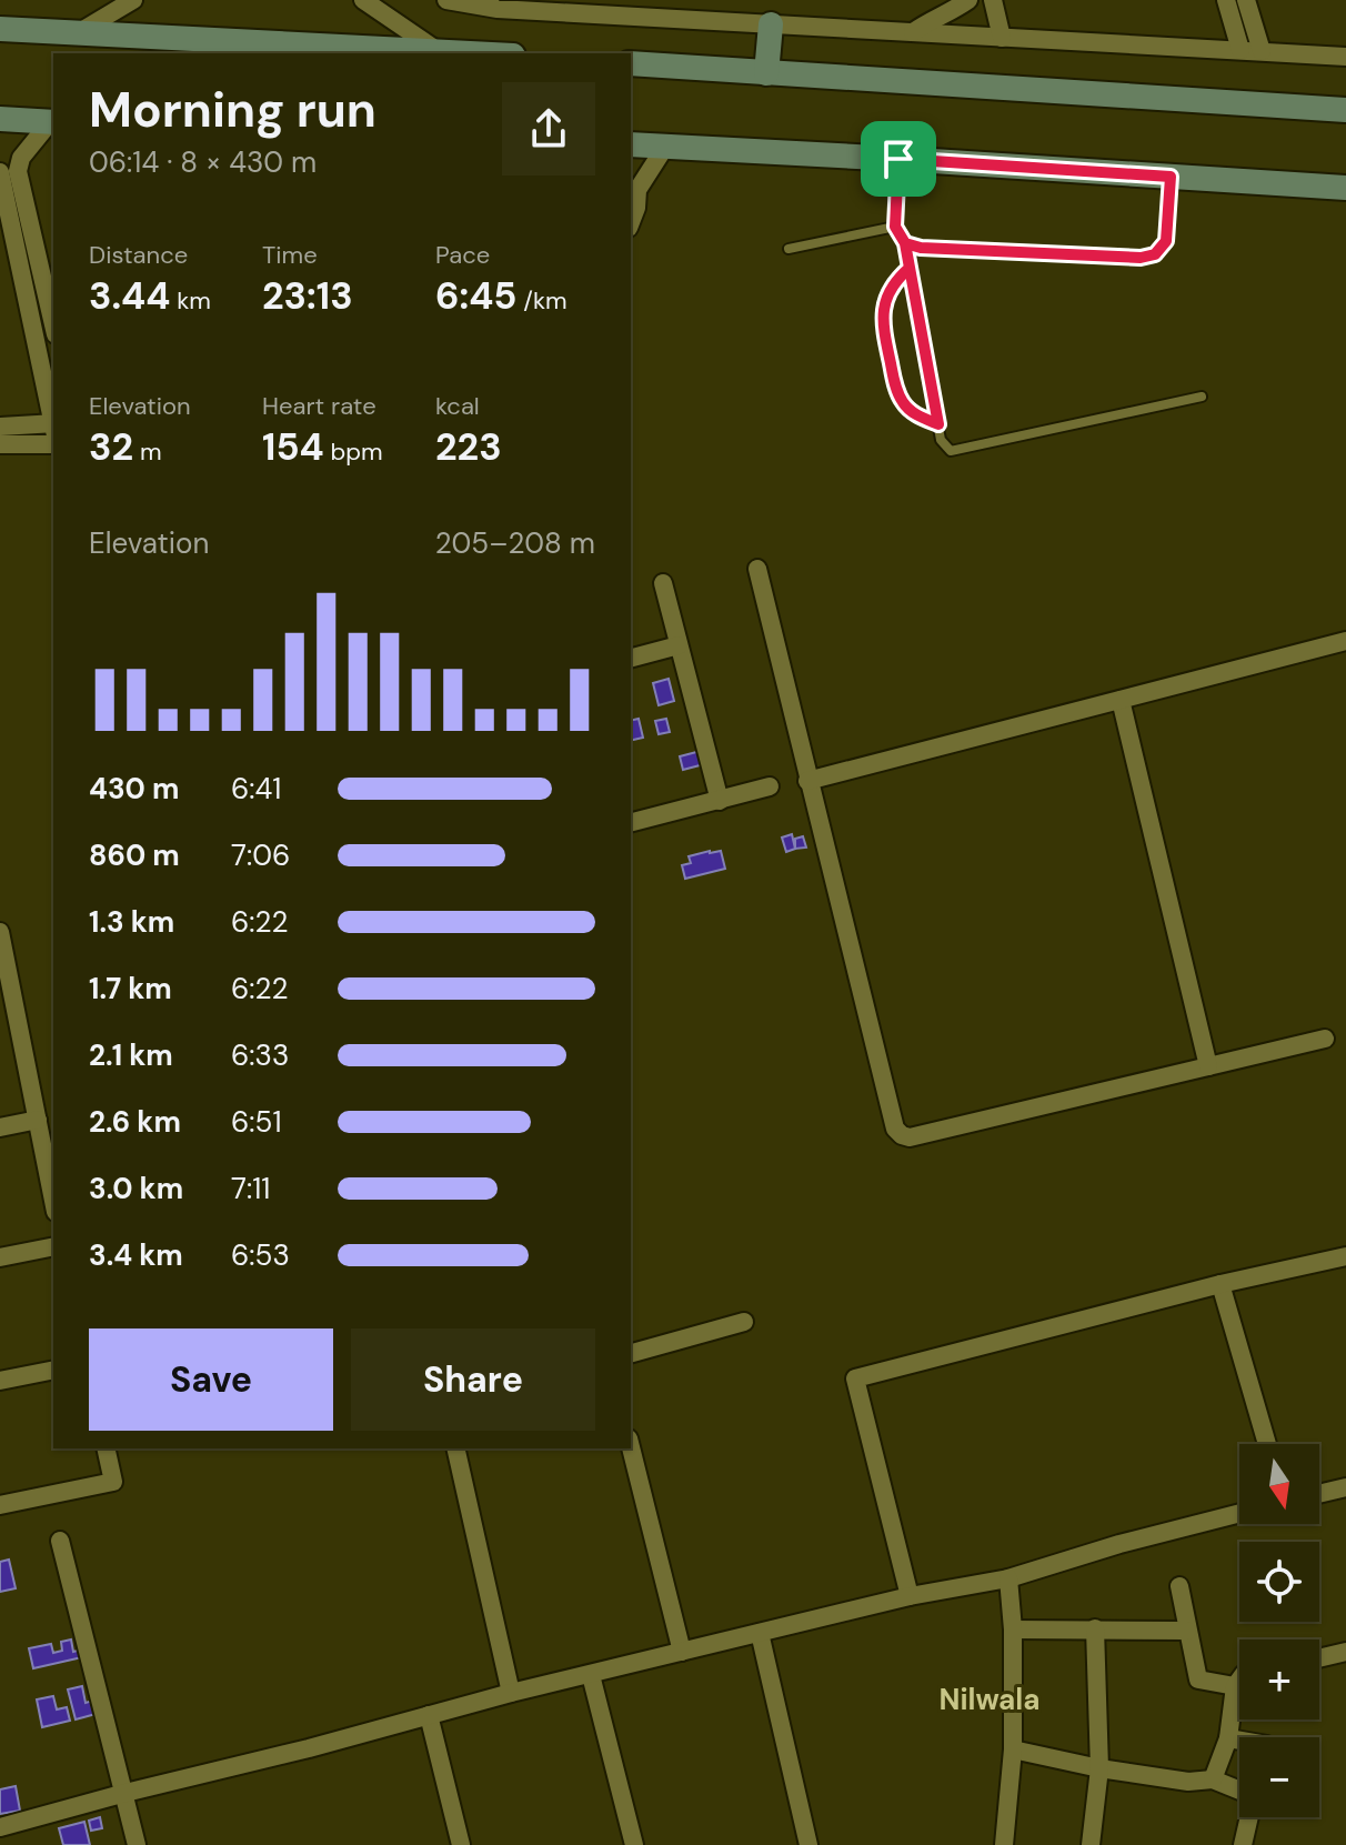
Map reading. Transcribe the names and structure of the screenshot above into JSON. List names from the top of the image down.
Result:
{
  "districts": ["Nilwala"],
  "north": "bottom",
  "page": {
    "heading": ["Morning run", "06:14 · 8 × 430 m"],
    "stats": [
      ["Distance", "3.44 km"],
      ["Time", "23:13"],
      ["Pace", "6:45 /km"],
      ["Elevation", "32 m"],
      ["Heart rate", "154 bpm"],
      ["kcal", "223"]
    ],
    "chart": ["Elevation", "205–208 m"],
    "list": [
      {
        "name": "430 m",
        "note": "6:41"
      },
      {
        "name": "860 m",
        "note": "7:06"
      },
      {
        "name": "1.3 km",
        "note": "6:22"
      },
      {
        "name": "1.7 km",
        "note": "6:22"
      },
      {
        "name": "2.1 km",
        "note": "6:33"
      },
      {
        "name": "2.6 km",
        "note": "6:51"
      },
      {
        "name": "3.0 km",
        "note": "7:11"
      },
      {
        "name": "3.4 km",
        "note": "6:53"
      }
    ],
    "buttons": ["Save", "Share"],
    "map_buttons": ["+", "−"]
  }
}
